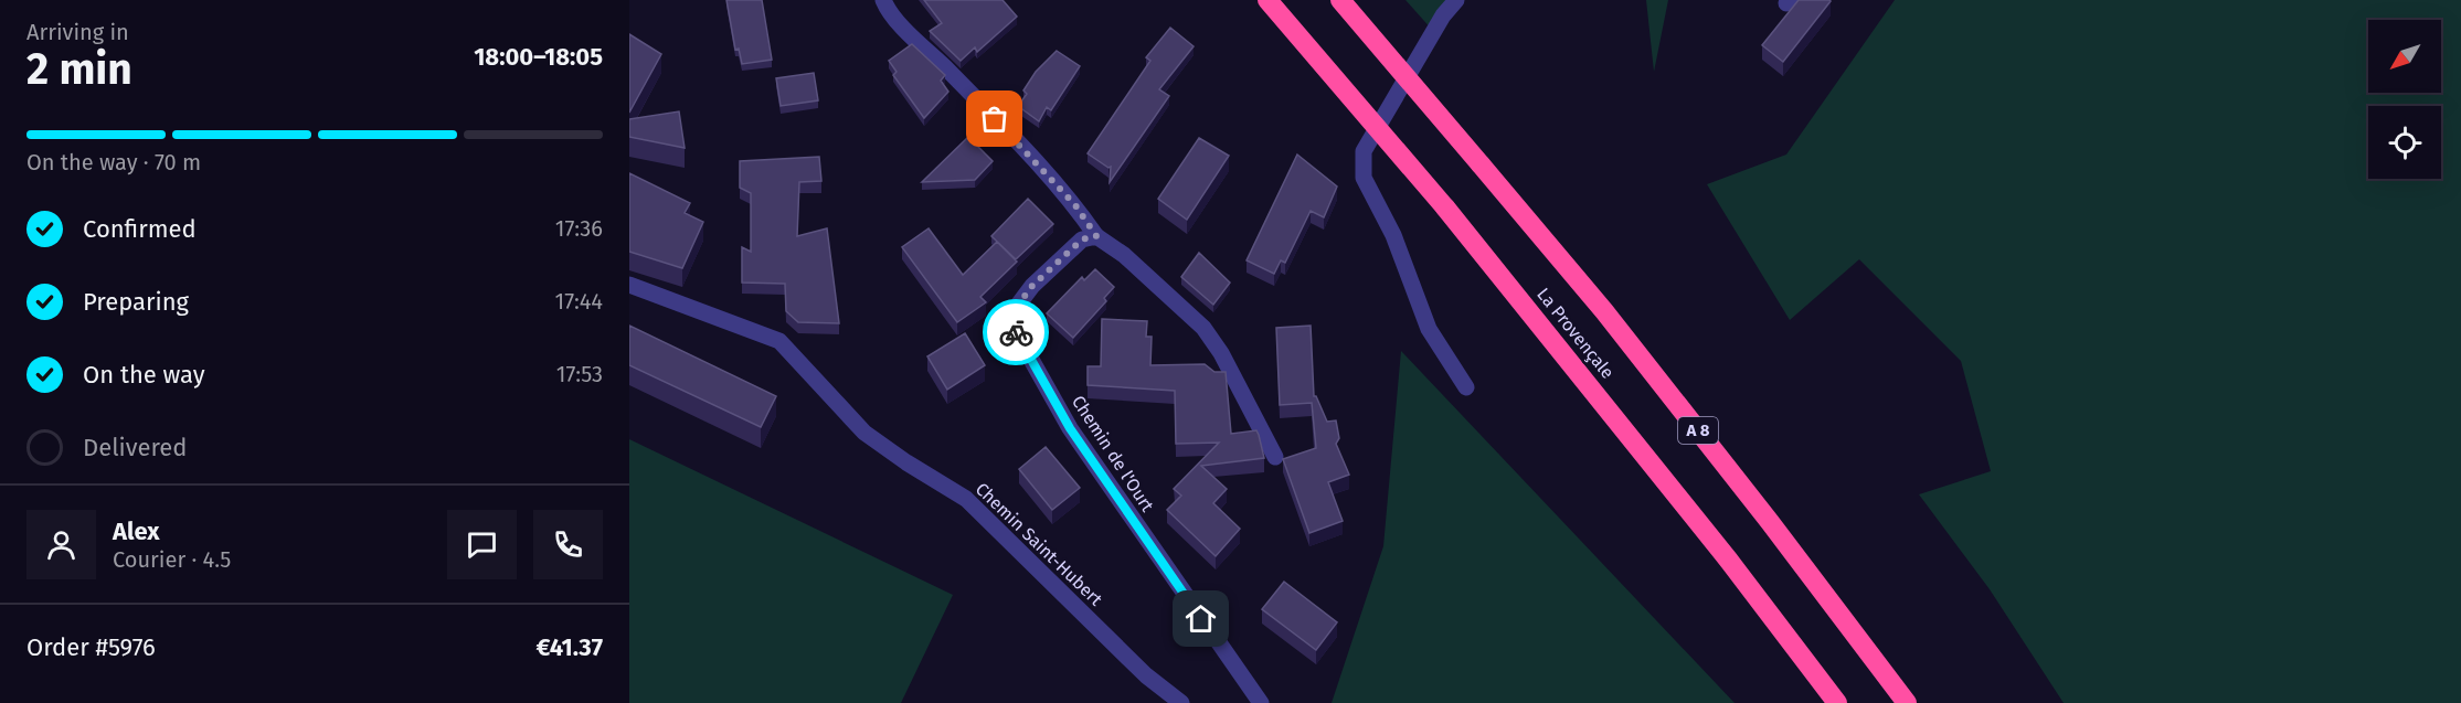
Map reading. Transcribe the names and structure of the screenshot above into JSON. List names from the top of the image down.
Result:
{
  "streets": {
    "highway": ["La Provençale", "A 8"],
    "street": ["Chemin de l'Ourt", "Chemin Saint-Hubert"]
  },
  "north": "bottom left",
  "page": {
    "heading": ["2 min", "Arriving in", "18:00–18:05"],
    "panel": [
      "Alex",
      "Courier · 4.5",
      "Order #5976",
      "€41.37"
    ],
    "bar": "On the way · 70 m",
    "list": [
      ["Confirmed", "17:36"],
      ["Preparing", "17:44"],
      ["On the way", "17:53"],
      "Delivered"
    ]
  }
}
